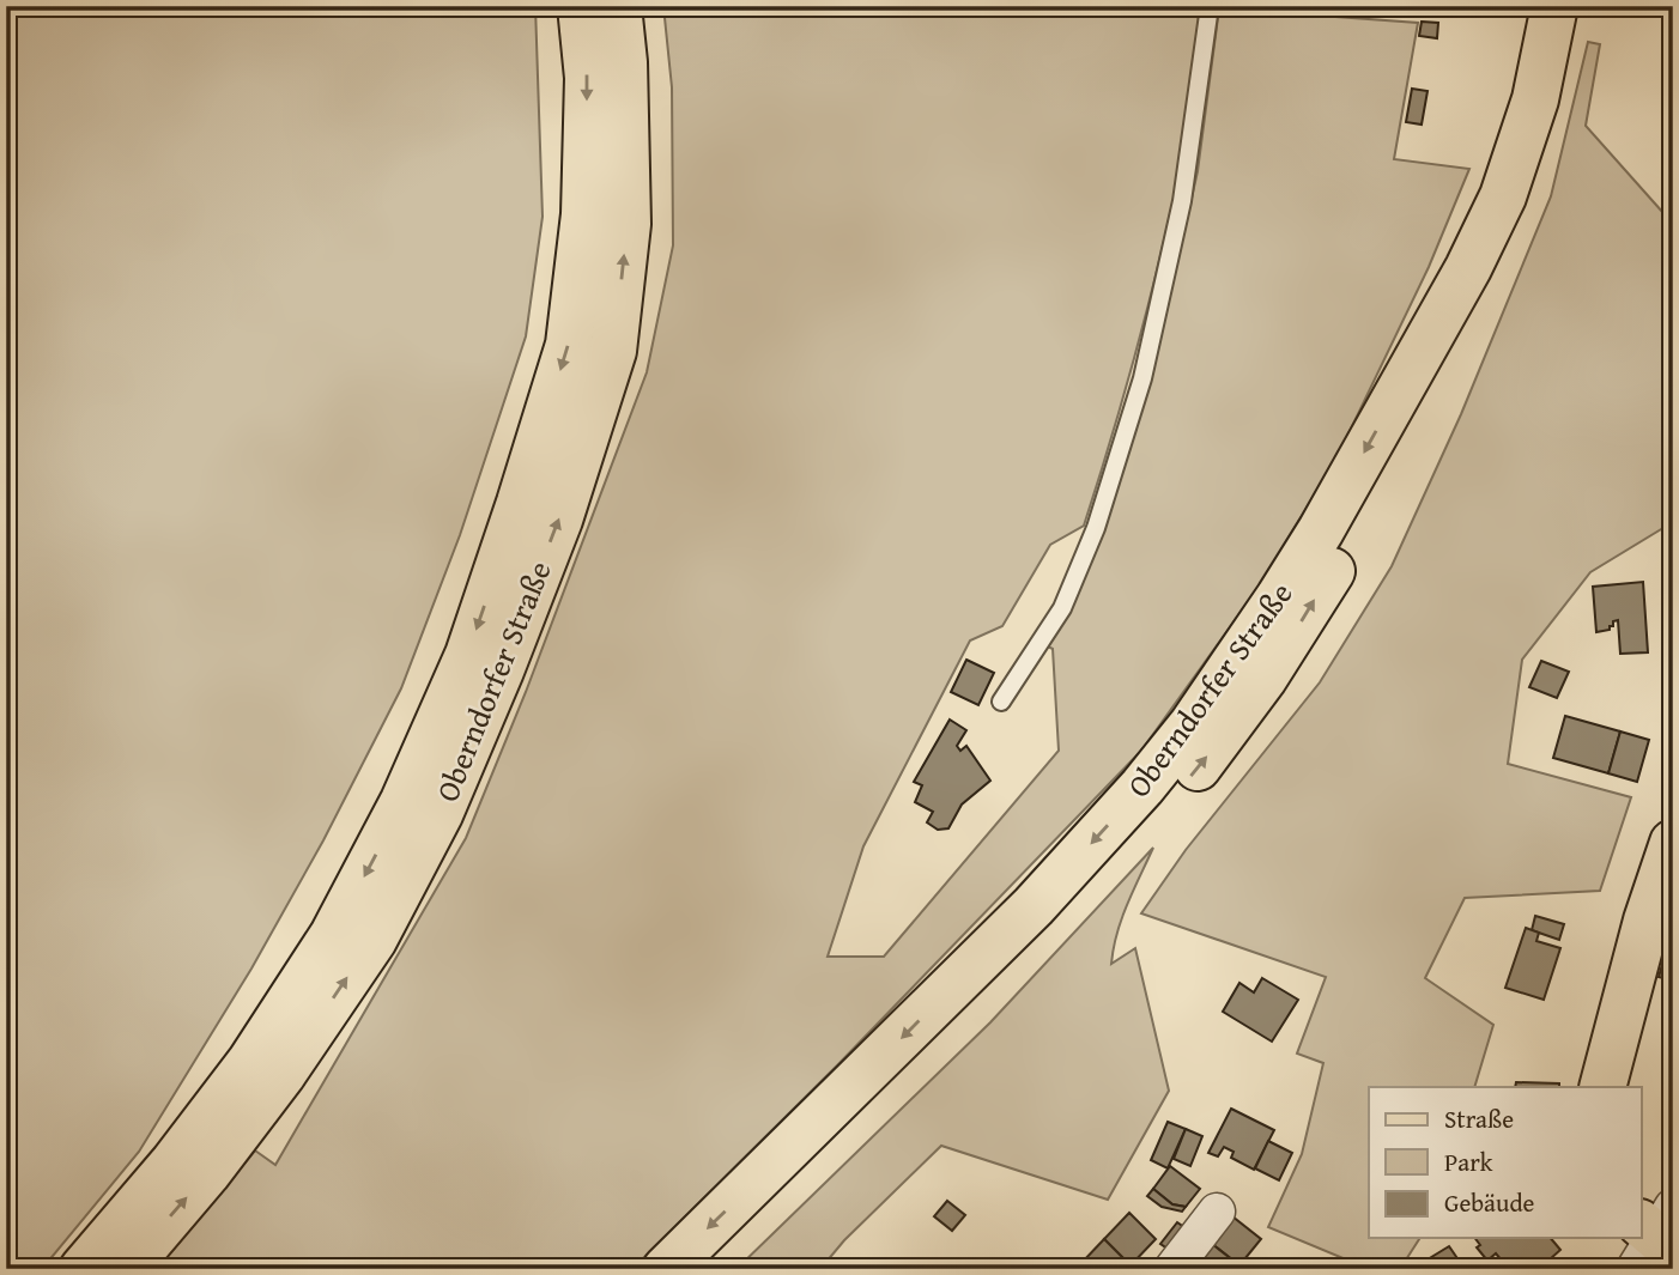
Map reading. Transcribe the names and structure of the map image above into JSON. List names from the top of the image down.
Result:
{
  "streets": {
    "main road": ["Oberndorfer Straße"]
  },
  "legend": ["Straße", "Park", "Gebäude"]
}
